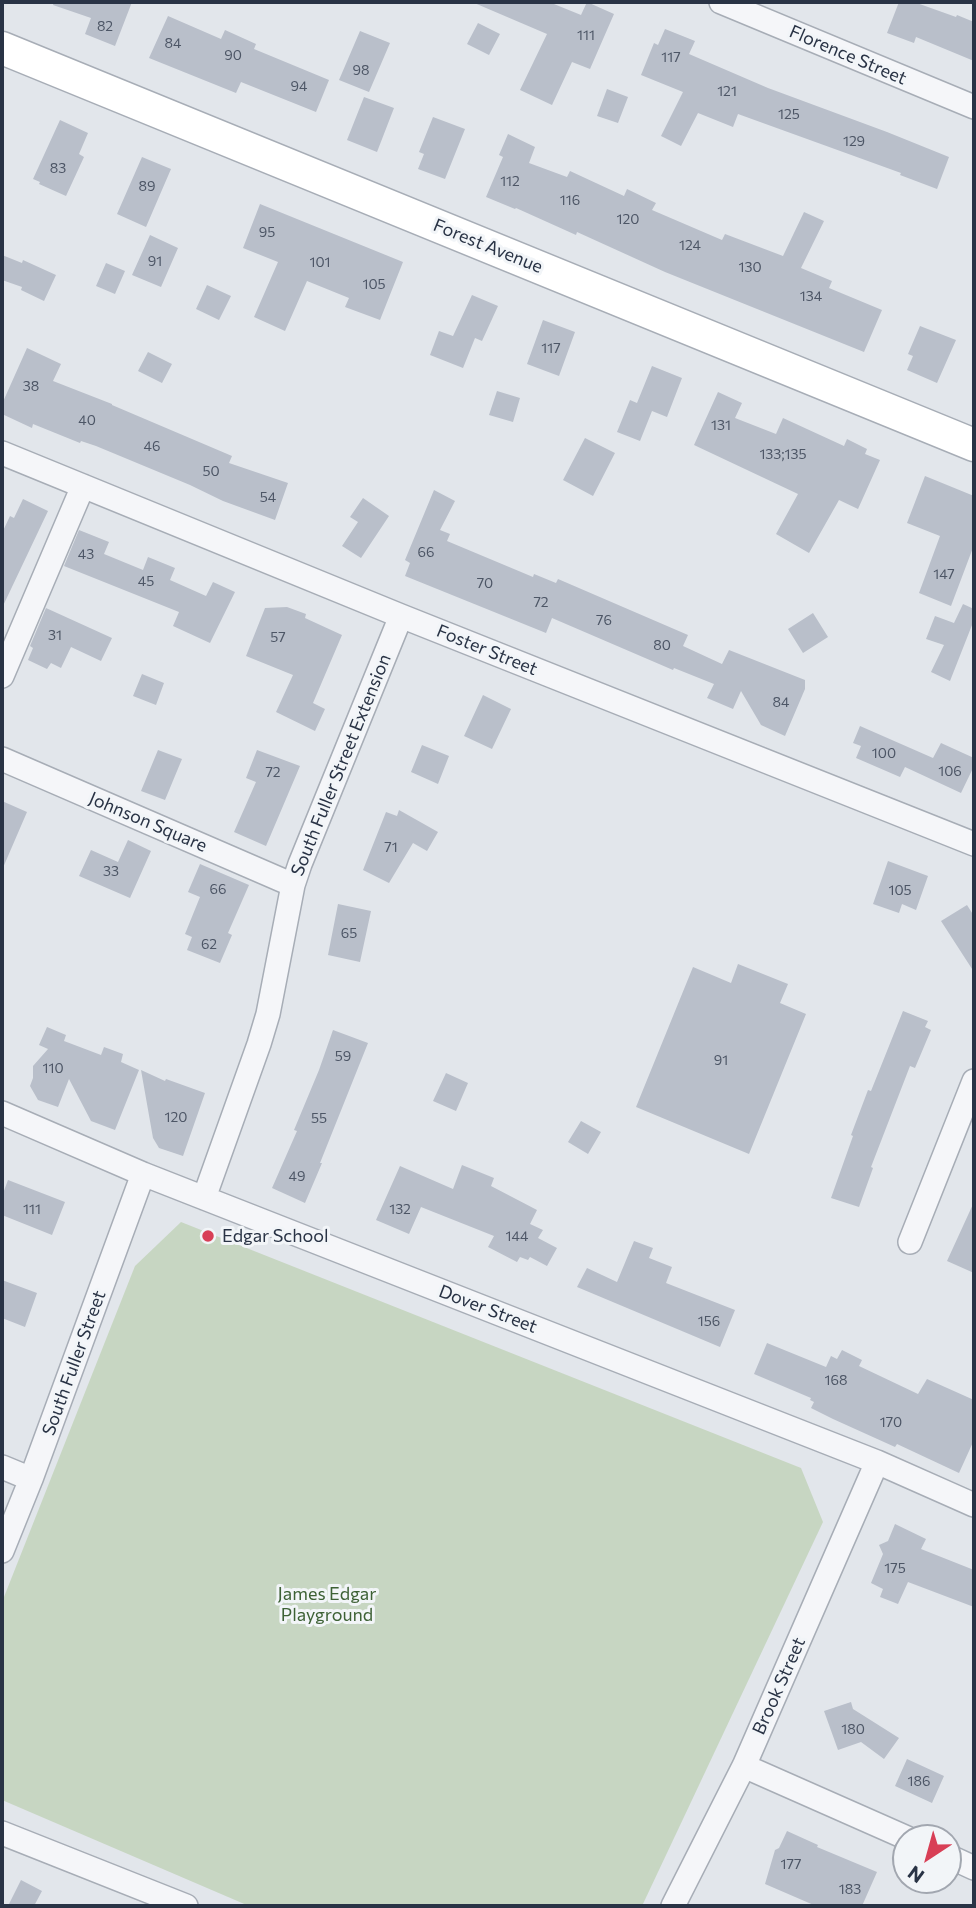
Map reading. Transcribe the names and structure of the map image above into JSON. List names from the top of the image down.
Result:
{
  "streets": {
    "street": [
      "Florence Street",
      "Forest Avenue",
      "Foster Street",
      "South Fuller Street Extension",
      "Johnson Square",
      "Dover Street",
      "South Fuller Street",
      "Brook Street"
    ]
  },
  "crossings": [
    ["Foster Street", "South Fuller Street Extension"],
    ["South Fuller Street Extension", "Johnson Square"],
    ["South Fuller Street Extension", "Dover Street"],
    ["Dover Street", "South Fuller Street"],
    ["Dover Street", "Brook Street"]
  ],
  "parks": ["James Edgar Playground"],
  "places": ["Edgar School"],
  "house_numbers": [
    "82",
    "111",
    "84",
    "90",
    "117",
    "98",
    "94",
    "121",
    "125",
    "129",
    "83",
    "112",
    "89",
    "116",
    "120",
    "95",
    "124",
    "91",
    "101",
    "130",
    "105",
    "134",
    "117",
    "38",
    "40",
    "131",
    "46",
    "133;135",
    "50",
    "54",
    "66",
    "43",
    "147",
    "45",
    "70",
    "72",
    "76",
    "31",
    "57",
    "80",
    "84",
    "100",
    "106",
    "72",
    "71",
    "33",
    "66",
    "105",
    "65",
    "62",
    "59",
    "91",
    "110",
    "120",
    "55",
    "49",
    "111",
    "132",
    "144",
    "156",
    "168",
    "170",
    "175",
    "180",
    "186",
    "177",
    "183"
  ],
  "north": "bottom left"
}
